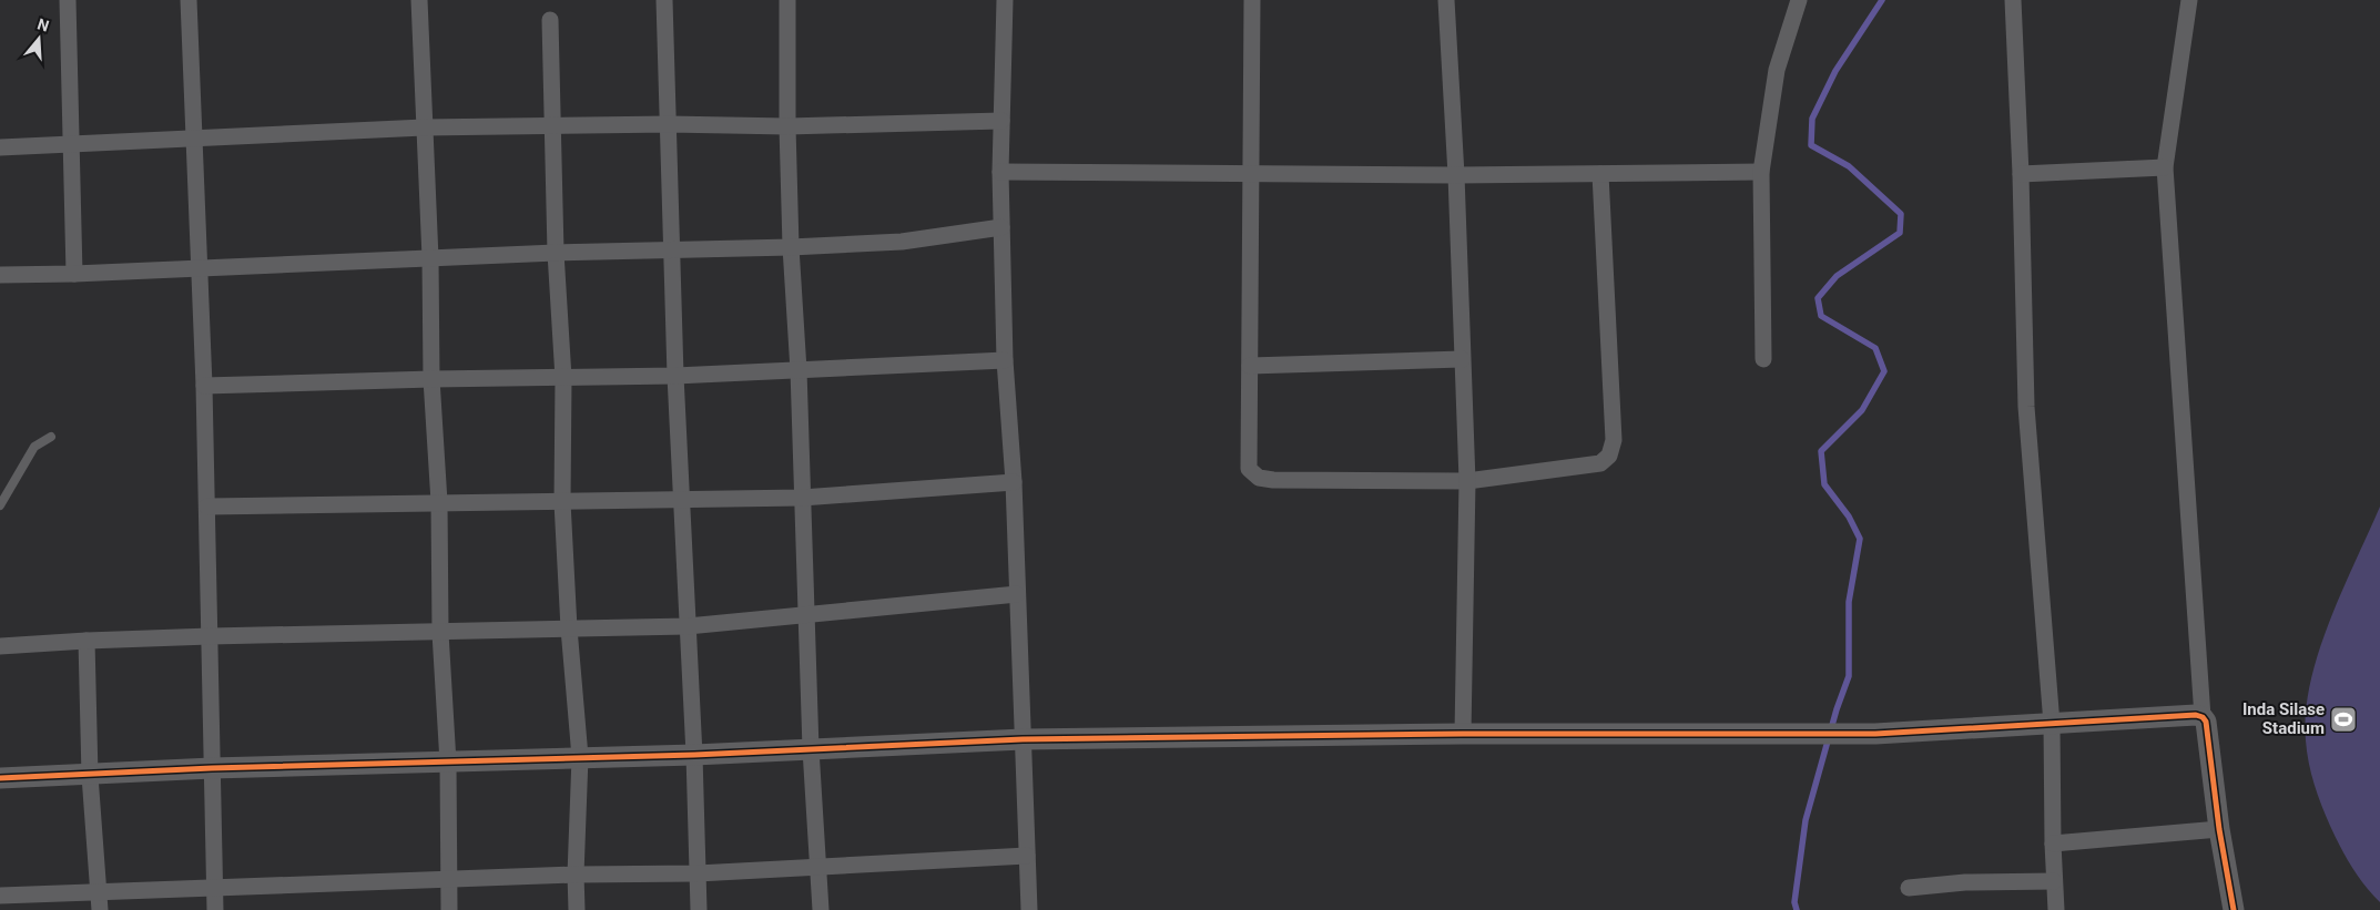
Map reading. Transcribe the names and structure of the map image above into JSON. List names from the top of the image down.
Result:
{
  "places": {
    "sports": ["Inda Silase Stadium"]
  },
  "north": "top"
}
